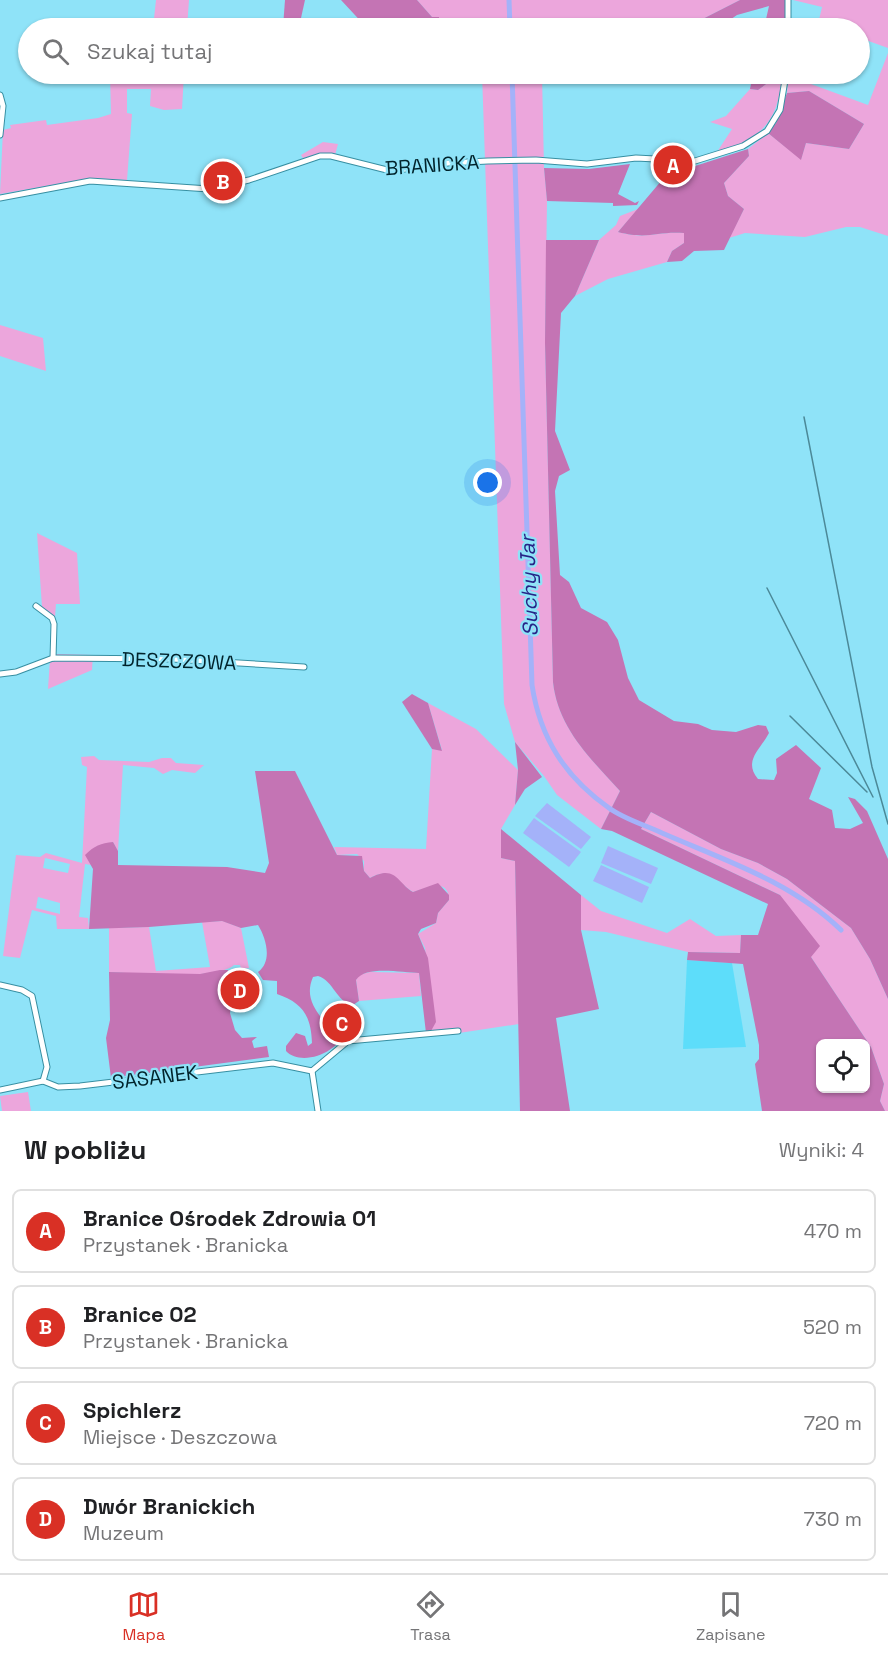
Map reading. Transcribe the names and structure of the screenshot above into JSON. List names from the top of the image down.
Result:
{
  "streets": {
    "street": ["BRANICKA", "DESZCZOWA", "SASANEK"]
  },
  "water": ["Suchy Jar"],
  "page": {
    "search": "Szukaj tutaj",
    "pins": [
      "A",
      "B",
      "D",
      "C"
    ],
    "heading": ["W pobliżu", "Wyniki: 4"],
    "list": [
      {
        "mark": "A",
        "name": "Branice Ośrodek Zdrowia 01",
        "note": "Przystanek · Branicka",
        "value": "470 m"
      },
      {
        "mark": "B",
        "name": "Branice 02",
        "note": "Przystanek · Branicka",
        "value": "520 m"
      },
      {
        "mark": "C",
        "name": "Spichlerz",
        "note": "Miejsce · Deszczowa",
        "value": "720 m"
      },
      {
        "mark": "D",
        "name": "Dwór Branickich",
        "note": "Muzeum",
        "value": "730 m"
      }
    ],
    "nav": ["Mapa", "Trasa", "Zapisane"]
  }
}
